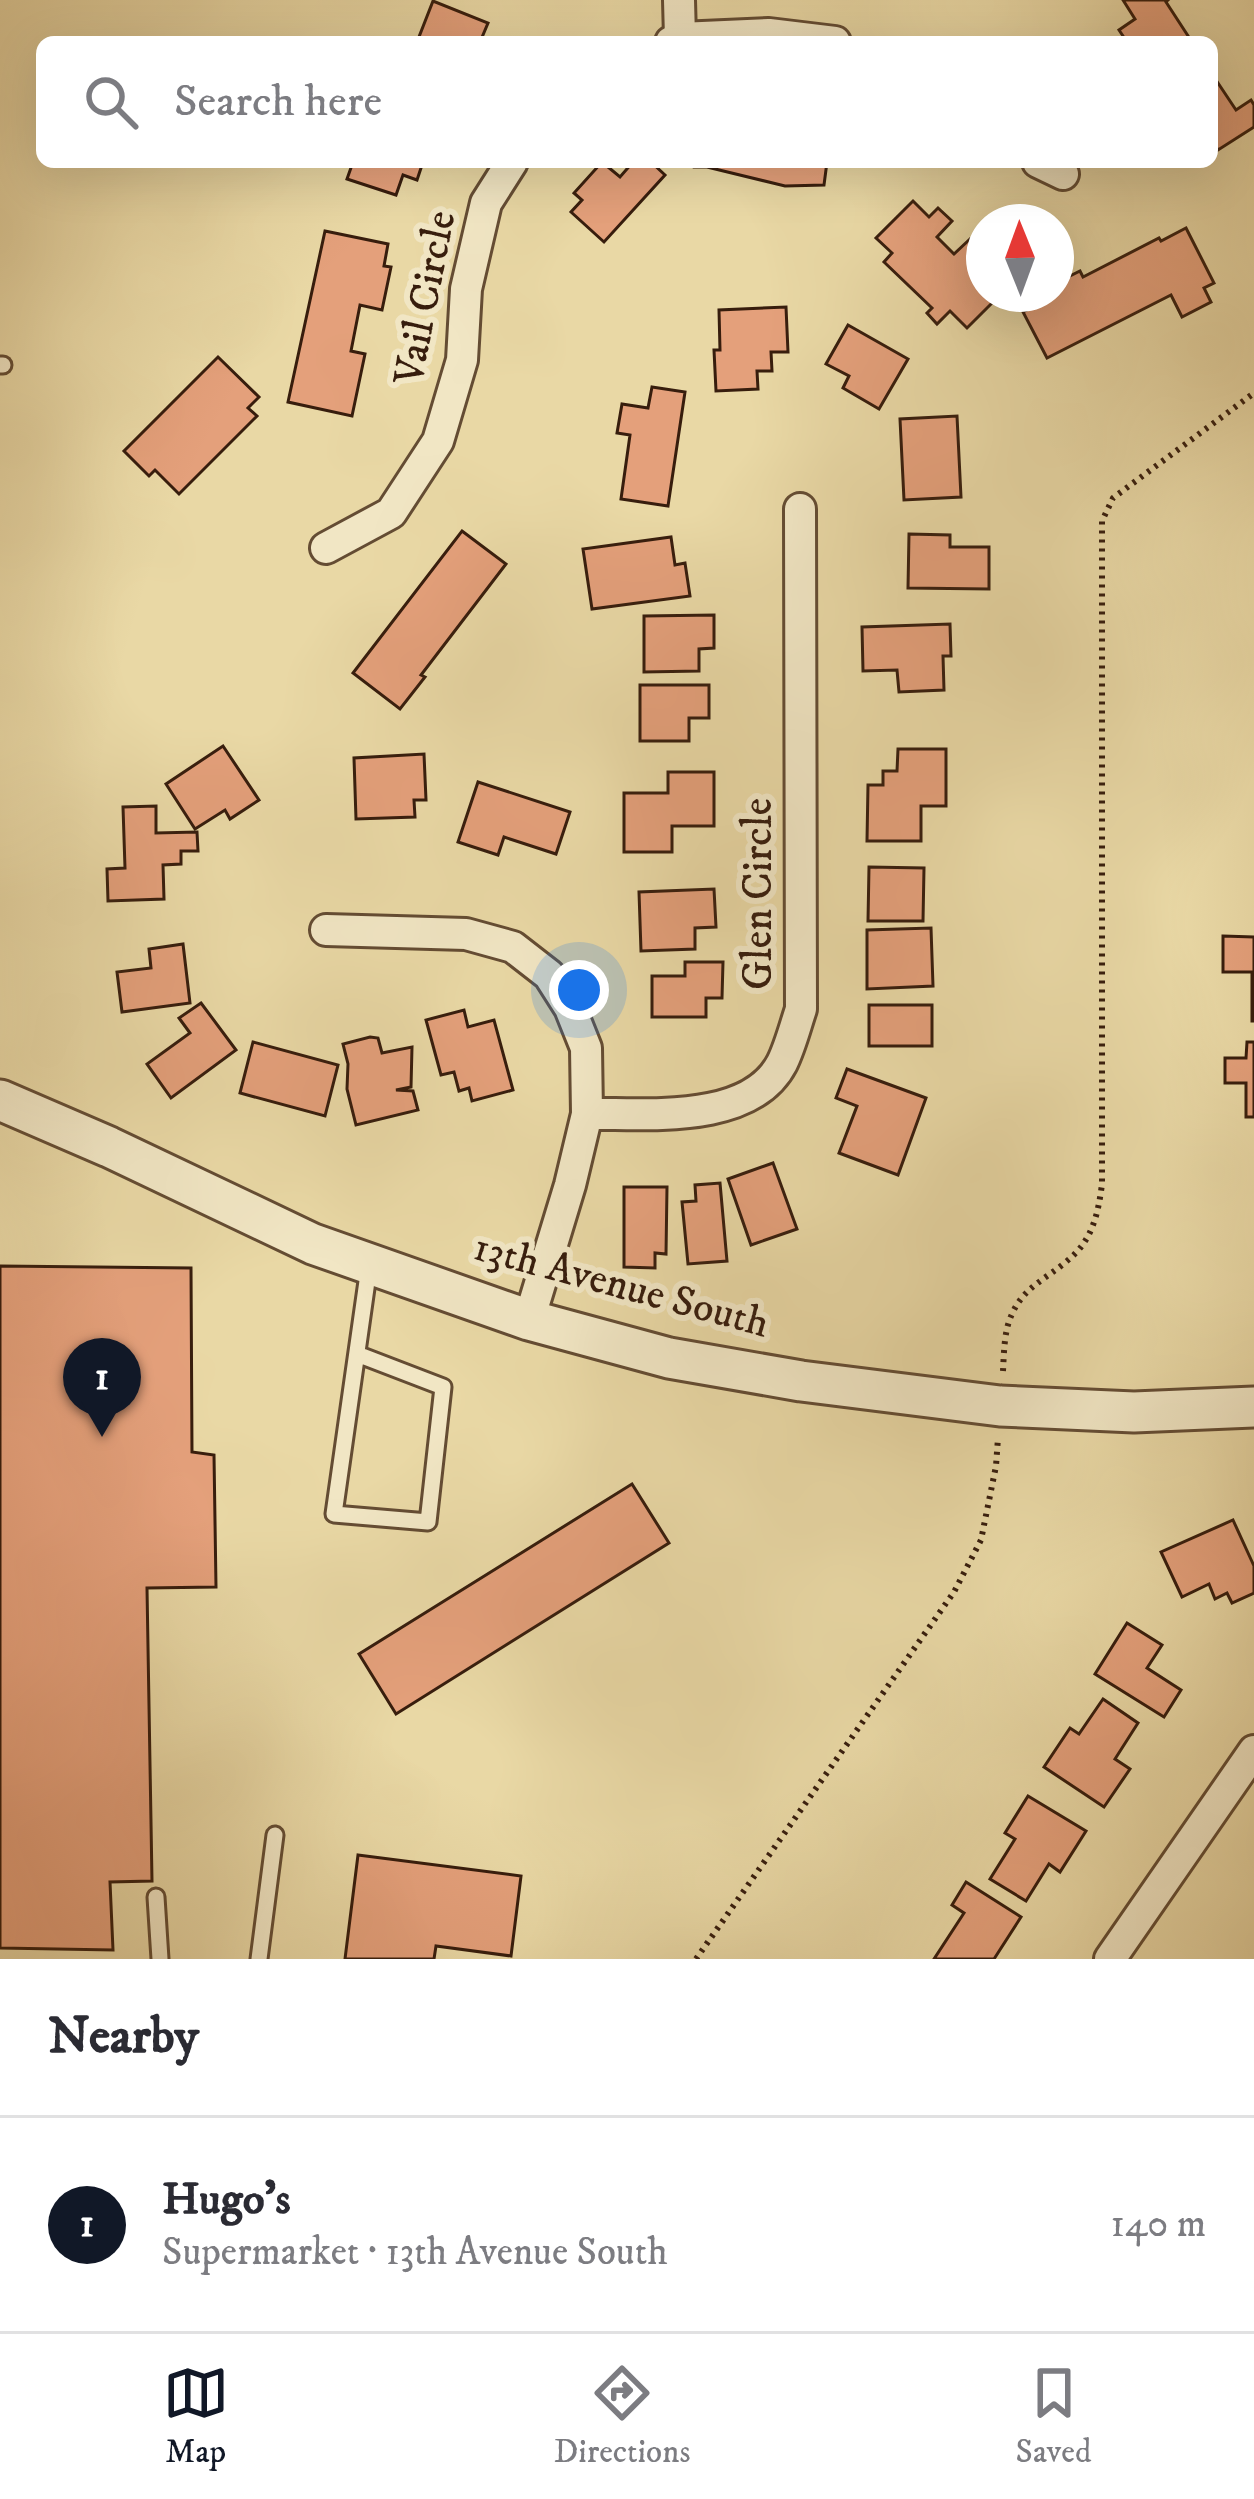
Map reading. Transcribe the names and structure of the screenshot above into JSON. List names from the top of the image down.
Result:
{
  "streets": {
    "street": ["Vail Circle", "Glen Circle", "13th Avenue South"]
  },
  "north": "top",
  "page": {
    "search": "Search here",
    "pins": "1",
    "heading": "Nearby",
    "list": [
      {
        "mark": "1",
        "name": "Hugo's",
        "note": "Supermarket · 13th Avenue South",
        "value": "140 m"
      }
    ],
    "nav": ["Map", "Directions", "Saved"]
  }
}
